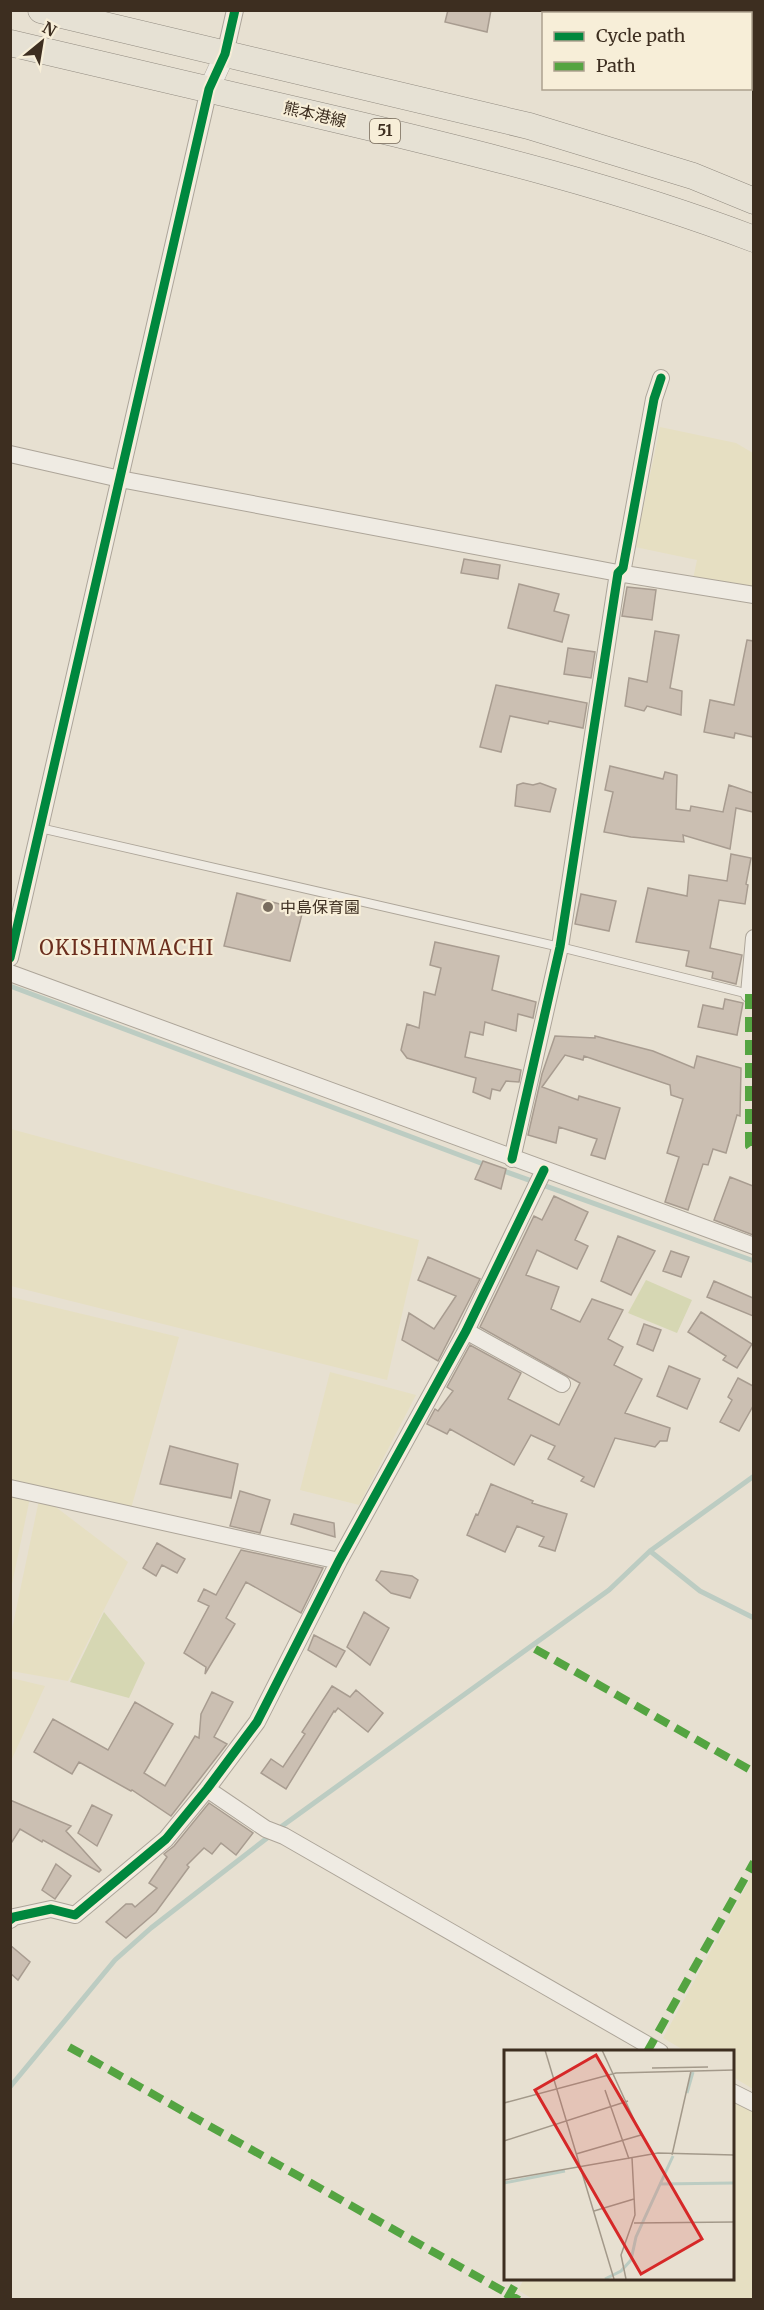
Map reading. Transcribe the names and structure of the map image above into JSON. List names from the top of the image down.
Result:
{
  "streets": {
    "main road": ["熊本港線", "51"]
  },
  "districts": ["OKISHINMACHI"],
  "places": ["中島保育園"],
  "legend": ["Cycle path", "Path"],
  "north": "top right"
}
